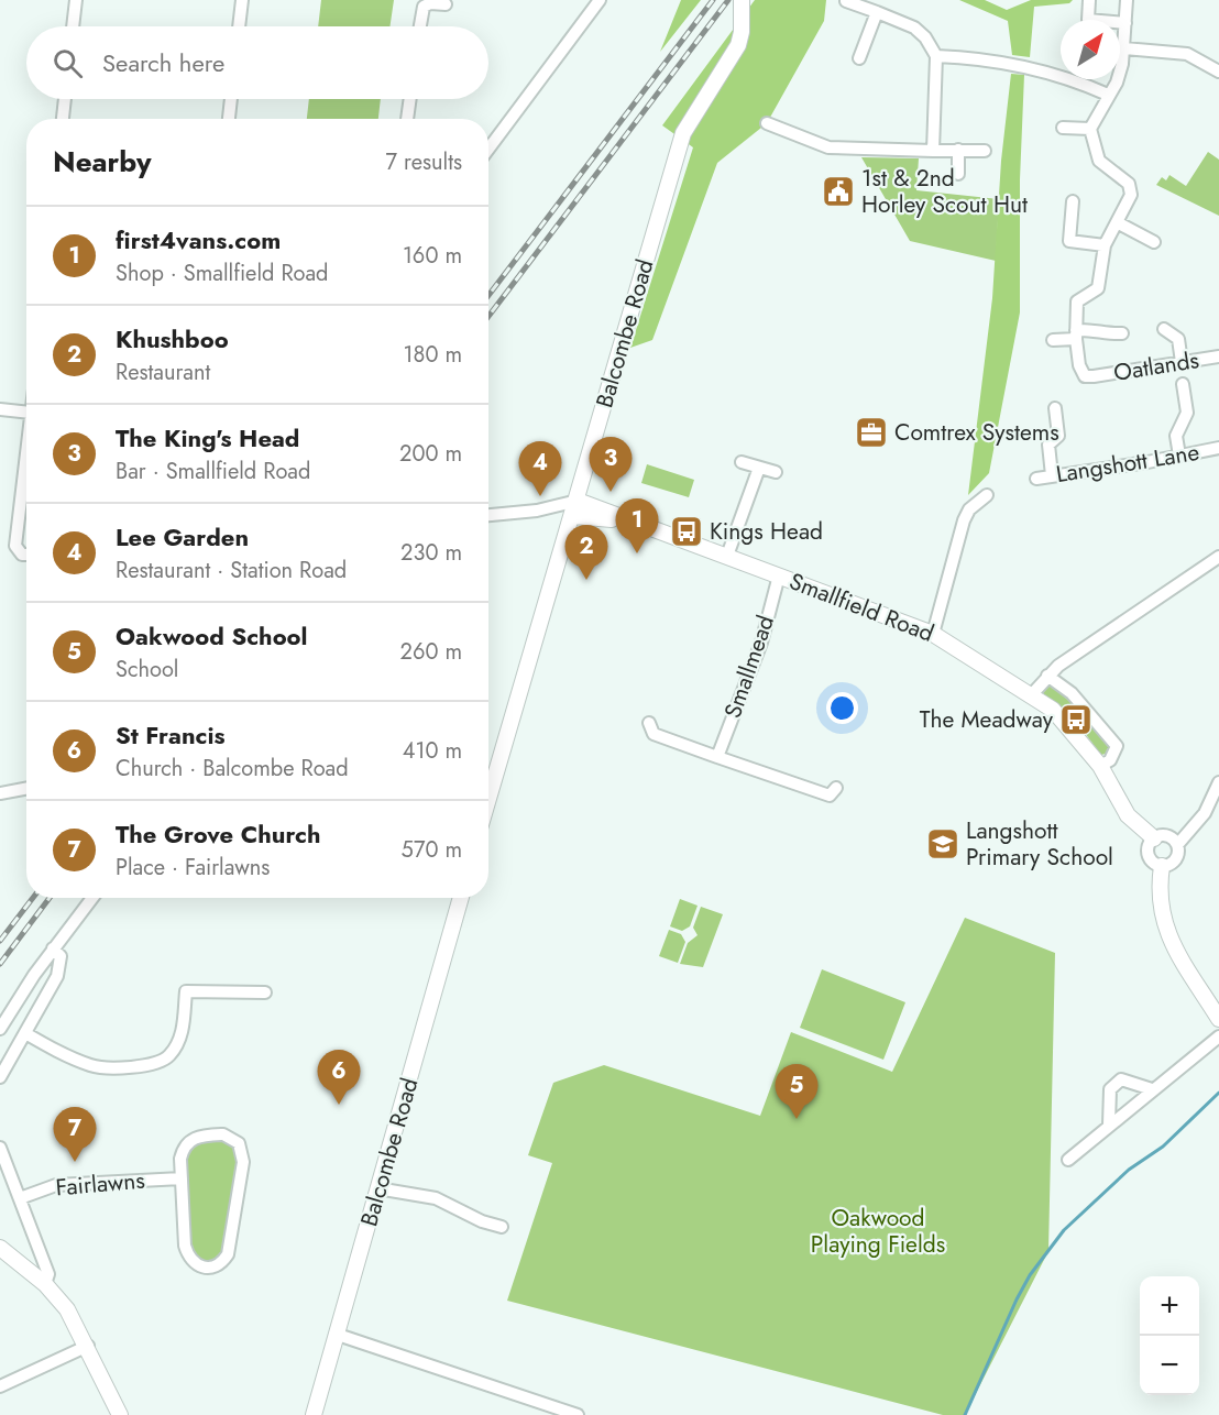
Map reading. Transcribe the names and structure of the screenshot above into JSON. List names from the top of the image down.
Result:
{
  "streets": {
    "main road": ["Balcombe Road", "Smallfield Road"],
    "street": [
      "Oatlands",
      "Langshott Lane",
      "Smallmead",
      "Fairlawns"
    ]
  },
  "crossings": [
    ["Balcombe Road", "Smallfield Road"],
    ["Smallfield Road", "Smallmead"]
  ],
  "parks": ["Oakwood Playing Fields"],
  "places": {
    "public building": ["1st & 2nd Horley Scout Hut"],
    "office": ["Comtrex Systems"],
    "bus stop": ["Kings Head", "The Meadway"],
    "school or university": ["Langshott Primary School"]
  },
  "north": "top right",
  "page": {
    "search": "Search here",
    "heading": ["Nearby", "7 results"],
    "list": [
      {
        "mark": "1",
        "name": "first4vans.com",
        "note": "Shop · Smallfield Road",
        "value": "160 m"
      },
      {
        "mark": "2",
        "name": "Khushboo",
        "note": "Restaurant",
        "value": "180 m"
      },
      {
        "mark": "3",
        "name": "The King's Head",
        "note": "Bar · Smallfield Road",
        "value": "200 m"
      },
      {
        "mark": "4",
        "name": "Lee Garden",
        "note": "Restaurant · Station Road",
        "value": "230 m"
      },
      {
        "mark": "5",
        "name": "Oakwood School",
        "note": "School",
        "value": "260 m"
      },
      {
        "mark": "6",
        "name": "St Francis",
        "note": "Church · Balcombe Road",
        "value": "410 m"
      },
      {
        "mark": "7",
        "name": "The Grove Church",
        "note": "Place · Fairlawns",
        "value": "570 m"
      }
    ],
    "pins": [
      "3",
      "4",
      "1",
      "2",
      "6",
      "5",
      "7"
    ],
    "map_buttons": ["+", "−"]
  }
}
